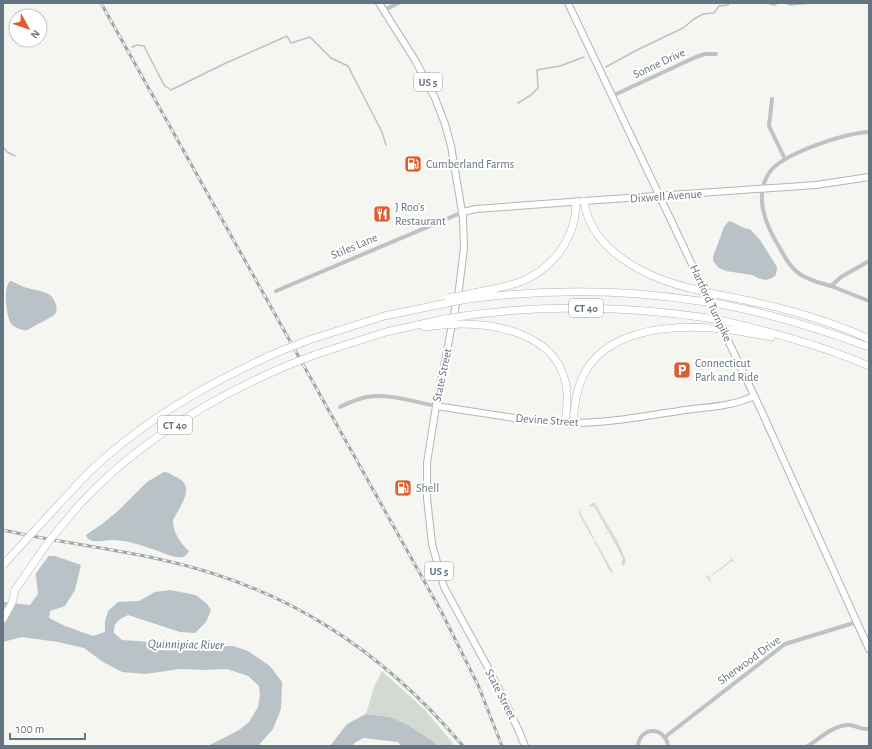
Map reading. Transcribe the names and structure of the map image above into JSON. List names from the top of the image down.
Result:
{
  "streets": {
    "highway": ["CT 40"],
    "main road": [
      "US 5",
      "Dixwell Avenue",
      "Hartford Turnpike",
      "State Street",
      "Devine Street"
    ],
    "street": ["Sonne Drive", "Stiles Lane", "Sherwood Drive"]
  },
  "crossings": [
    ["Sonne Drive", "Hartford Turnpike"],
    ["Dixwell Avenue", "Stiles Lane"],
    ["Dixwell Avenue", "Hartford Turnpike"],
    ["Dixwell Avenue", "State Street"],
    ["Stiles Lane", "State Street"],
    ["Hartford Turnpike", "Devine Street"],
    ["Hartford Turnpike", "Sherwood Drive"],
    ["State Street", "Devine Street"]
  ],
  "water": ["Quinnipiac River"],
  "places": {
    "fuel station": ["Cumberland Farms", "Shell"],
    "restaurant": ["J Roo's Restaurant"],
    "parking": ["Connecticut Park and Ride"]
  },
  "scale_bar": "100 m",
  "north": "bottom right"
}
